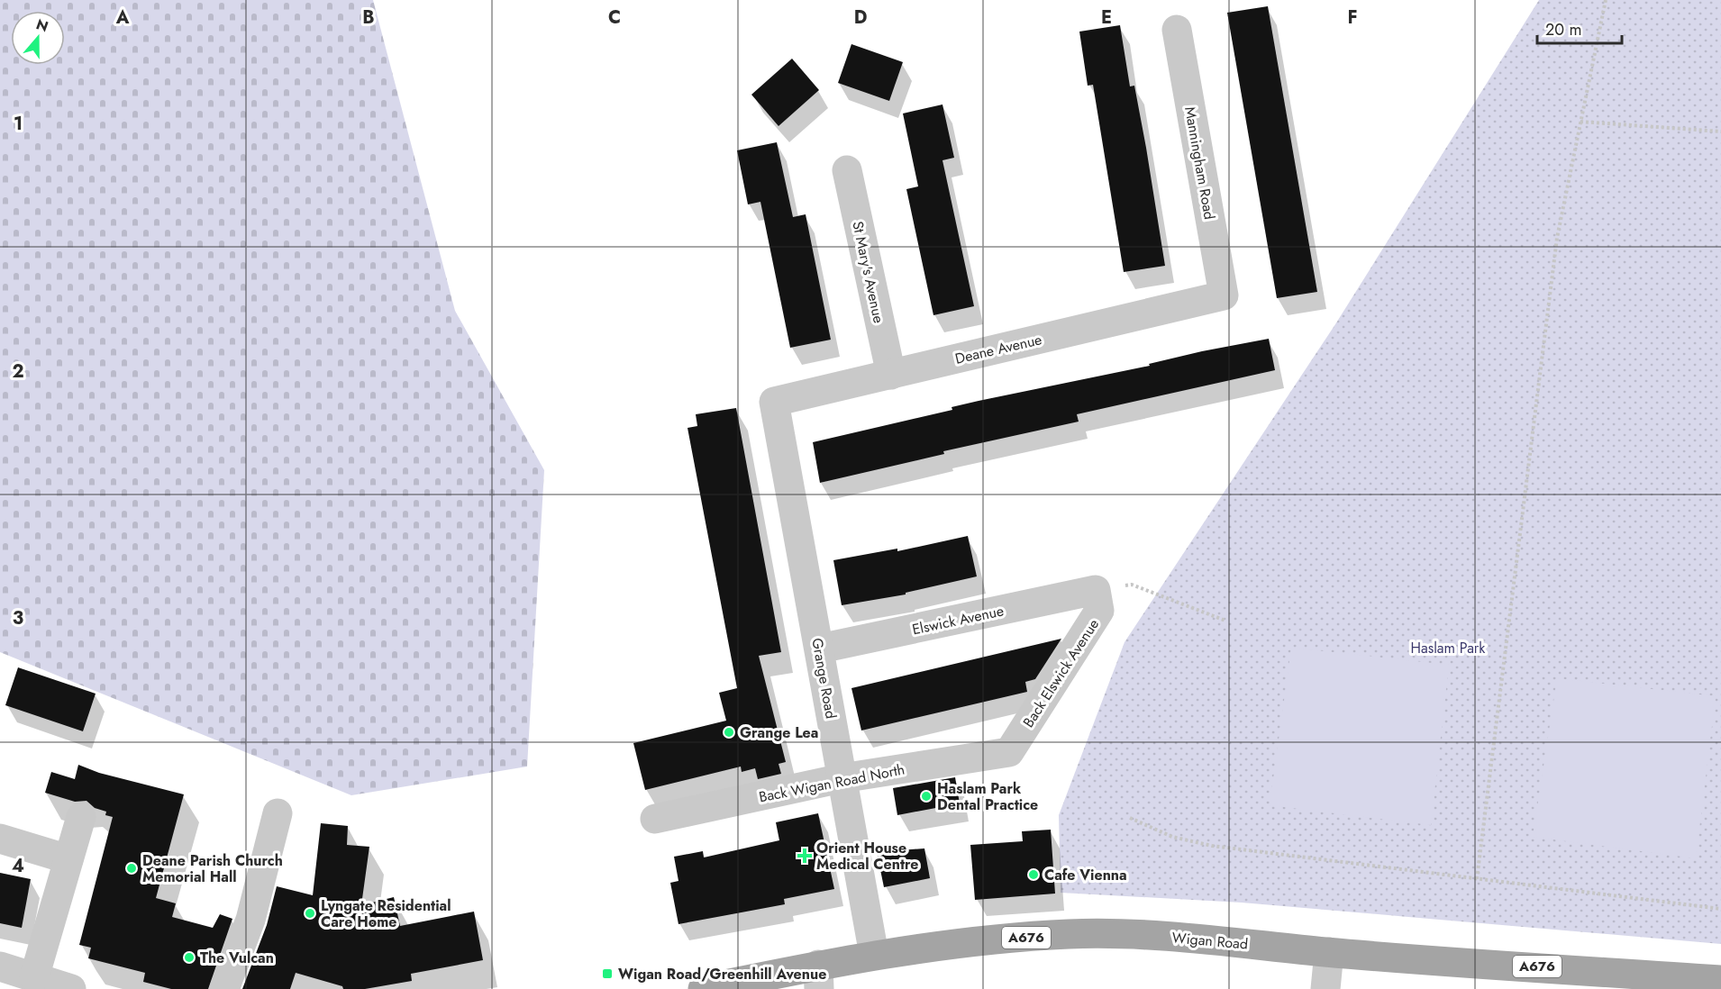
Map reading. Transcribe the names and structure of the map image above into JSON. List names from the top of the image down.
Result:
{
  "streets": {
    "main road": ["A676", "Wigan Road"],
    "street": [
      "Manningham Road",
      "St Mary's Avenue",
      "Deane Avenue",
      "Elswick Avenue",
      "Back Elswick Avenue",
      "Grange Road",
      "Back Wigan Road North"
    ]
  },
  "crossings": [
    ["Manningham Road", "Deane Avenue"],
    ["St Mary's Avenue", "Deane Avenue"],
    ["Deane Avenue", "Grange Road"],
    ["Elswick Avenue", "Back Elswick Avenue"],
    ["Elswick Avenue", "Grange Road"],
    ["Back Elswick Avenue", "Back Wigan Road North"],
    ["Grange Road", "Back Wigan Road North"],
    ["Grange Road", "Wigan Road"]
  ],
  "parks": ["Haslam Park"],
  "places": {
    "other": [
      "Grange Lea",
      "Haslam Park Dental Practice",
      "Deane Parish Church Memorial Hall",
      "Cafe Vienna",
      "Lyngate Residential Care Home",
      "The Vulcan"
    ],
    "health": ["Orient House Medical Centre"],
    "transit": ["Wigan Road/Greenhill Avenue"]
  },
  "scale_bar": "20 m",
  "north": "top",
  "grid": {
    "columns": [
      "A",
      "B",
      "C",
      "D",
      "E",
      "F"
    ],
    "rows": [
      "1",
      "2",
      "3",
      "4"
    ]
  }
}
